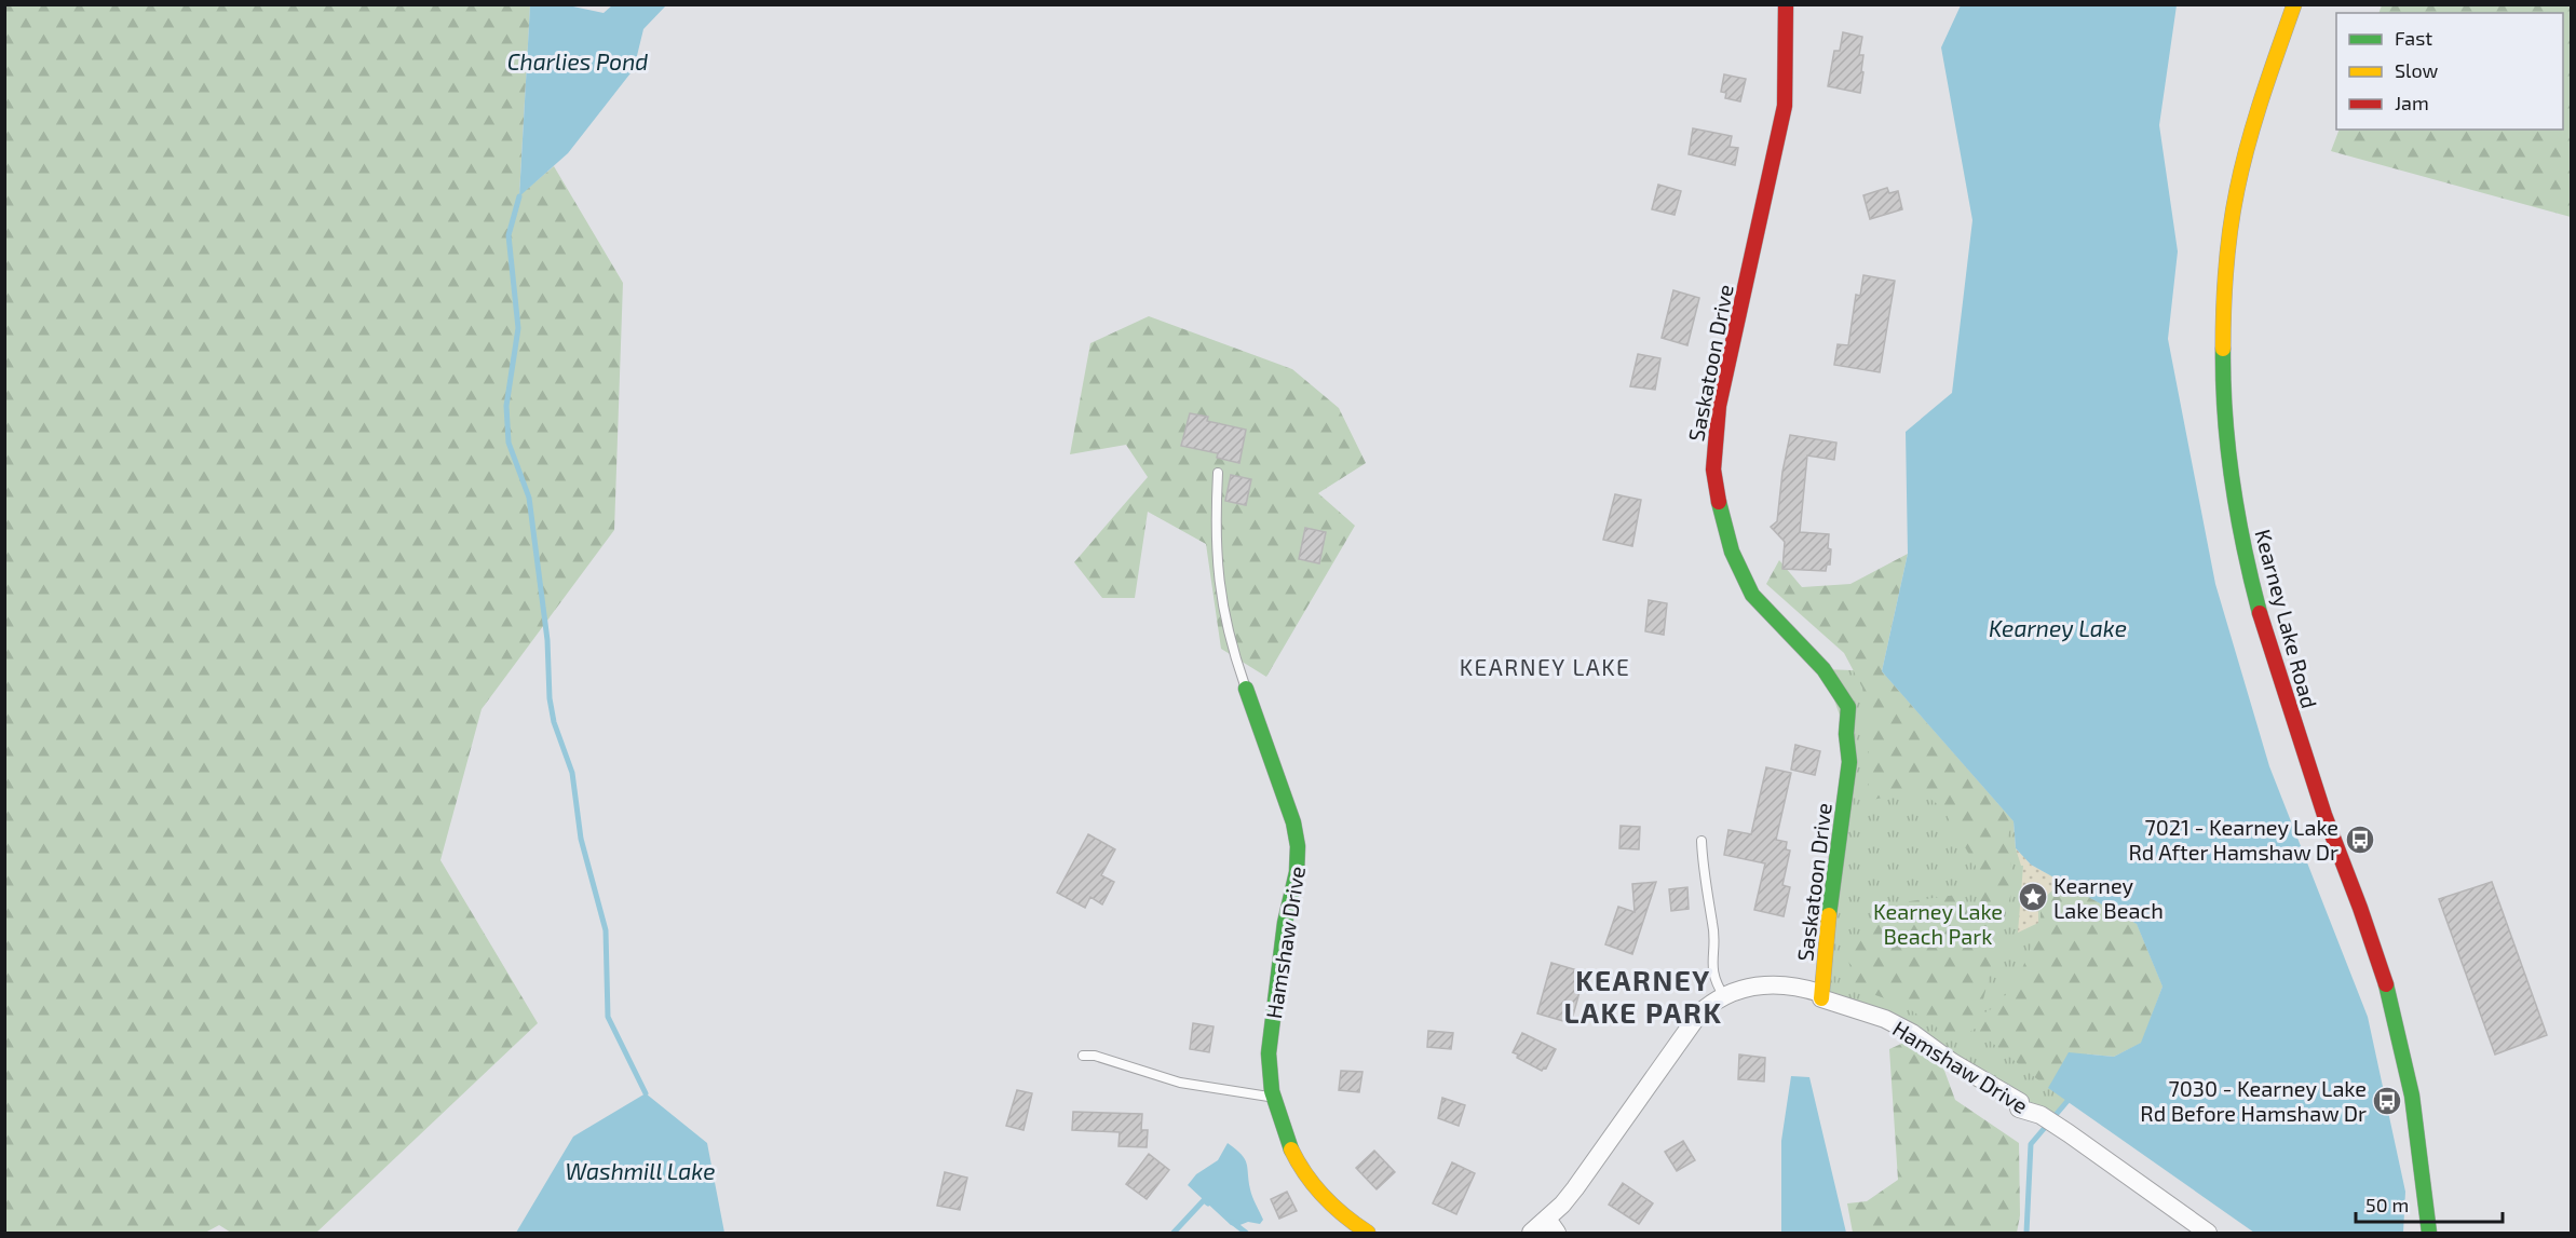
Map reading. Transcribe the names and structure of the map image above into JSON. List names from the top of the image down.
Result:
{
  "streets": {
    "street": ["Saskatoon Drive", "Kearney Lake Road", "Hamshaw Drive"]
  },
  "crossings": [
    ["Saskatoon Drive", "Hamshaw Drive"]
  ],
  "districts": ["KEARNEY LAKE", "KEARNEY LAKE PARK"],
  "water": ["Charlies Pond", "Kearney Lake", "Washmill Lake"],
  "parks": ["Kearney Lake Beach Park"],
  "places": {
    "bus stop": ["7021 - Kearney Lake Rd After Hamshaw Dr", "7030 - Kearney Lake Rd Before Hamshaw Dr"],
    "place": ["Kearney Lake Beach"]
  },
  "legend": ["Fast", "Slow", "Jam"],
  "scale_bar": "50 m"
}
